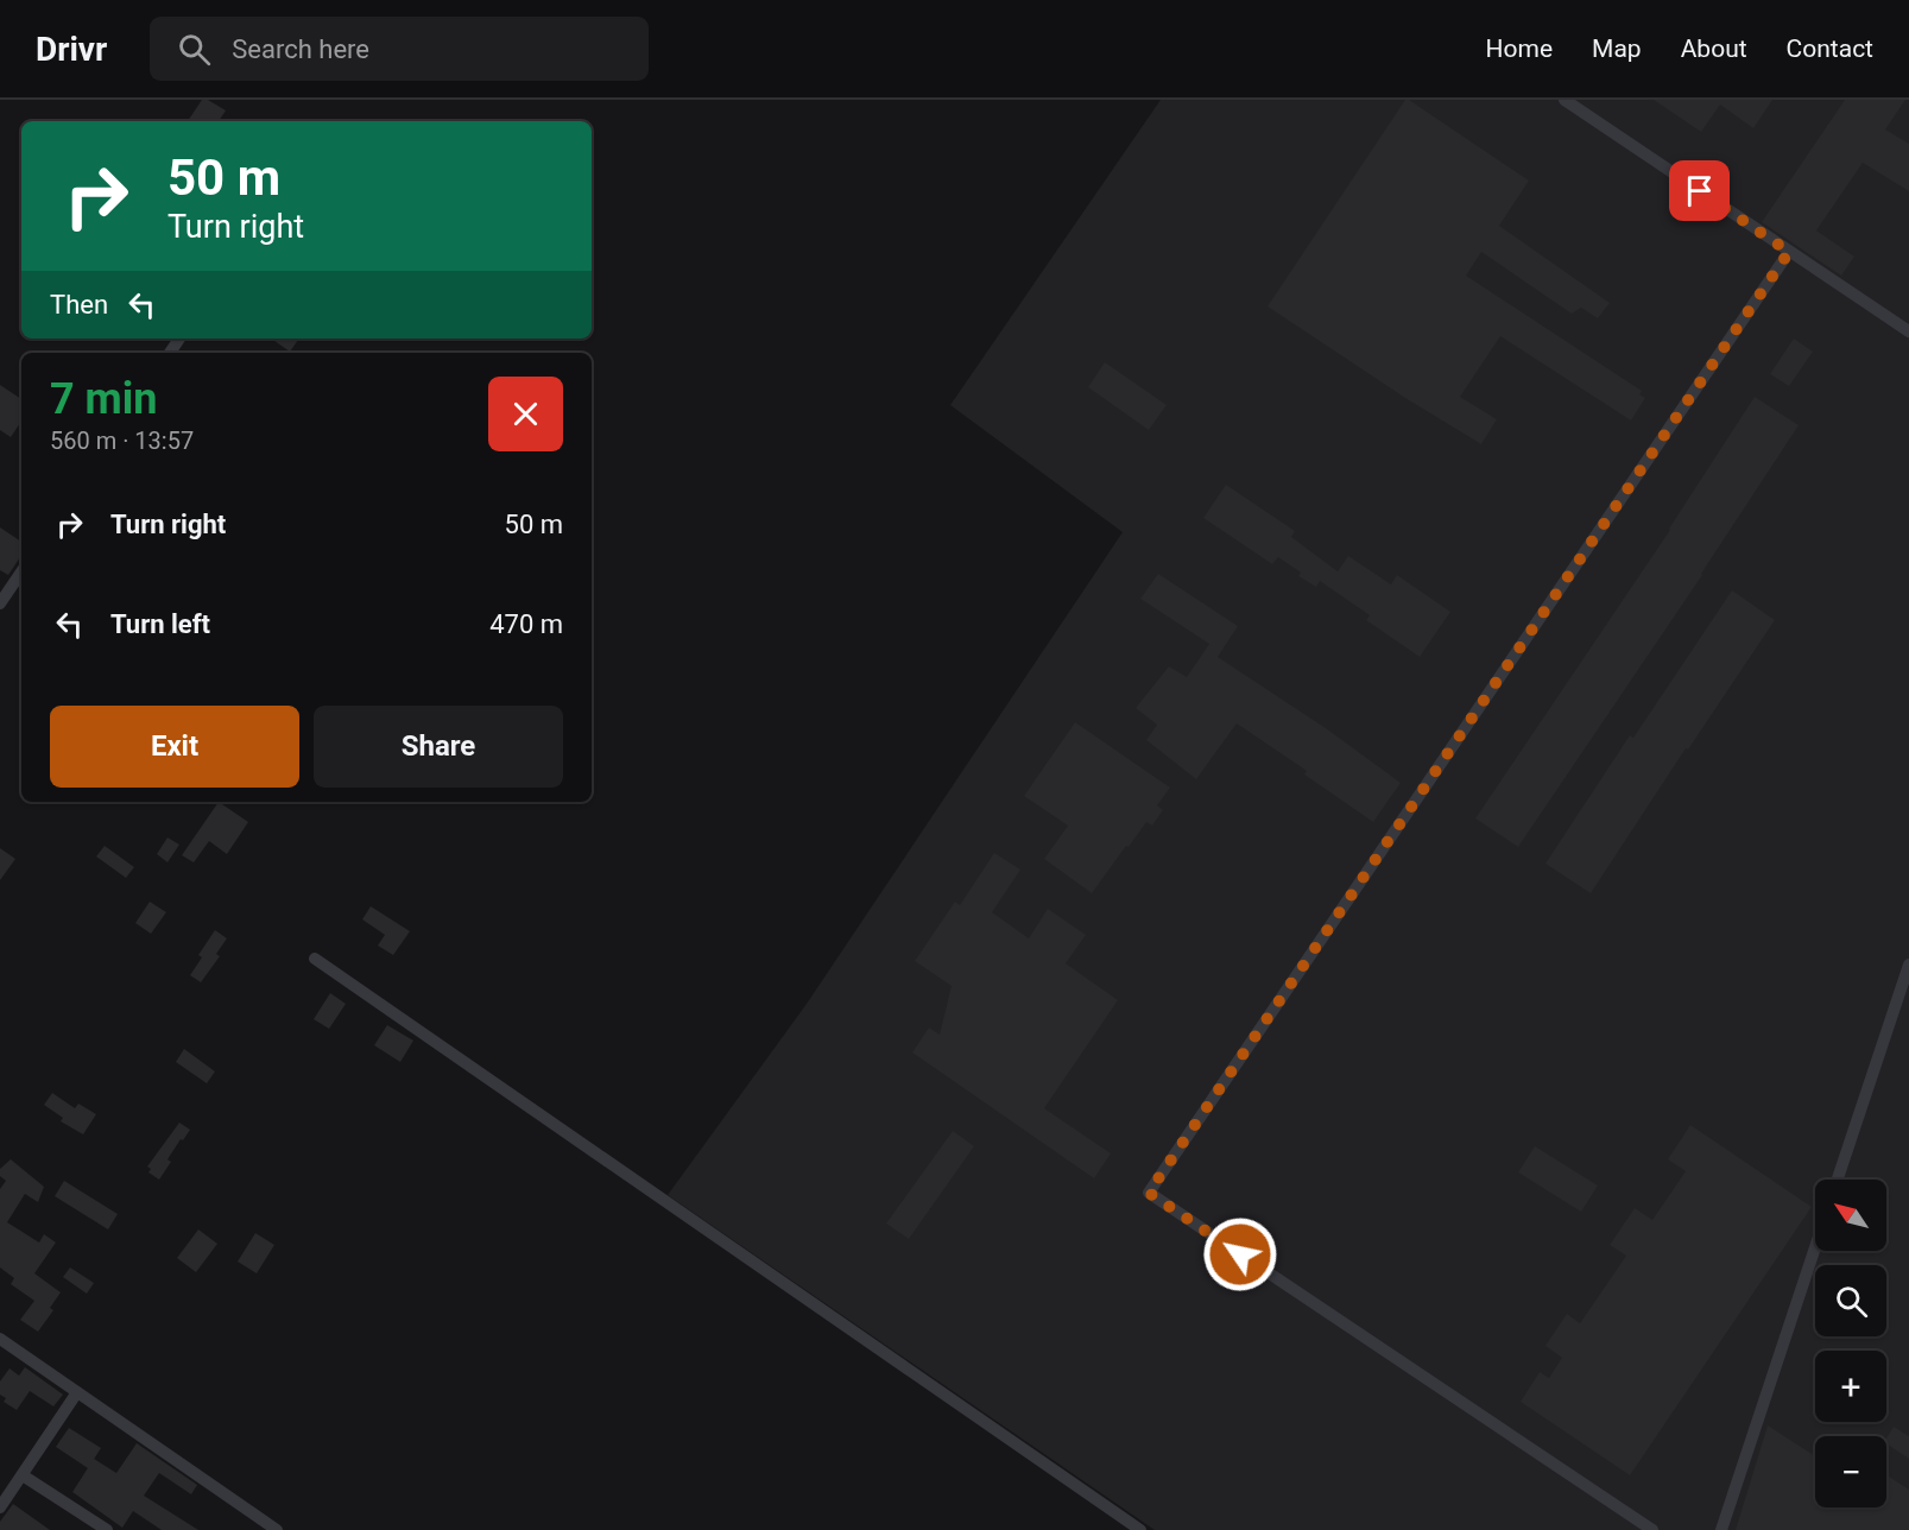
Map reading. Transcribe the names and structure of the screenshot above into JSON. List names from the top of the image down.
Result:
{
  "north": "top left",
  "page": {
    "header": "Drivr",
    "search": "Search here",
    "nav": [
      "Home",
      "Map",
      "About",
      "Contact"
    ],
    "turn": ["50 m", "Turn right"],
    "then": "Then",
    "heading": ["7 min", "560 m · 13:57"],
    "list": [
      {
        "name": "Turn right",
        "value": "50 m"
      },
      {
        "name": "Turn left",
        "value": "470 m"
      }
    ],
    "buttons": ["Exit", "Share"],
    "map_buttons": ["+", "−"]
  }
}
